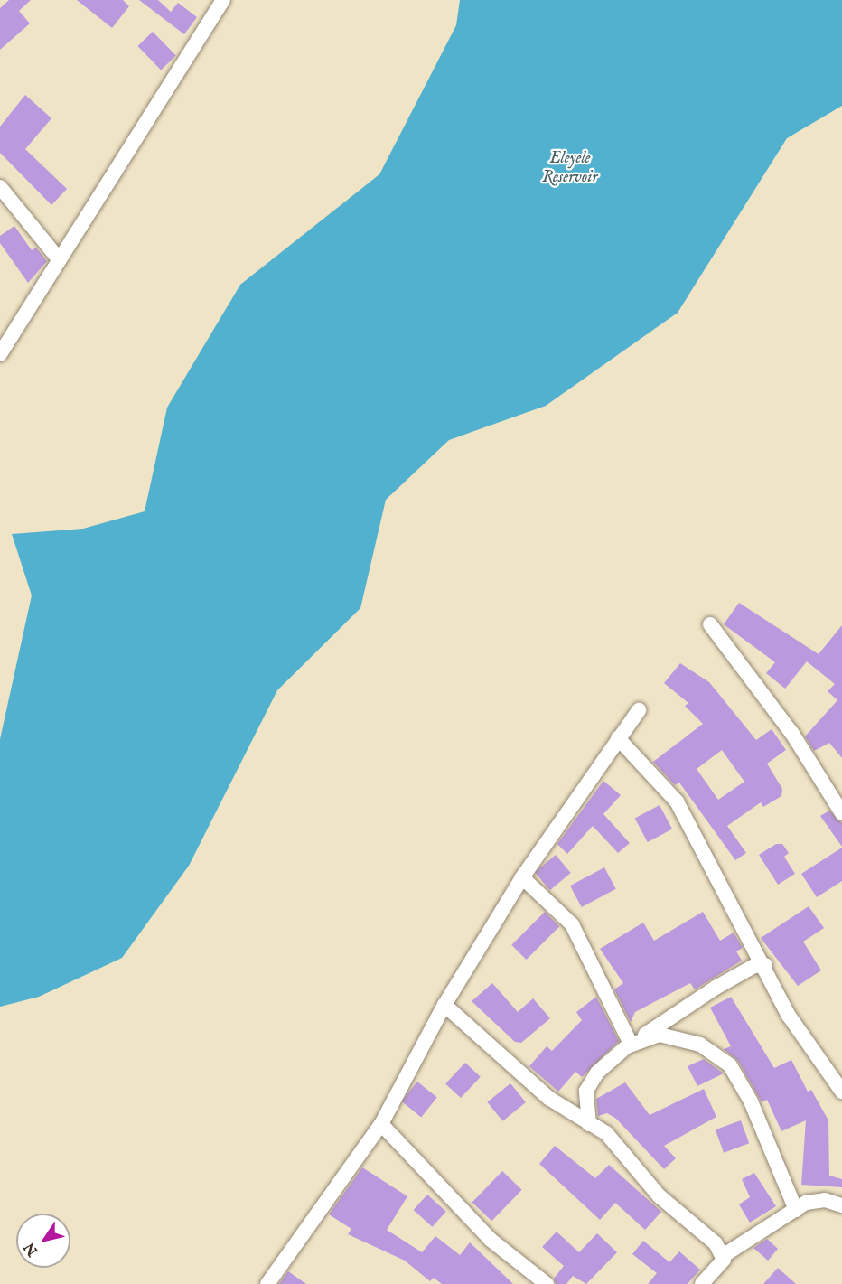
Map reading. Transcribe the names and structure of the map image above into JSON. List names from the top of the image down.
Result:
{
  "water": ["Eleyele Reservoir"],
  "north": "bottom left"
}
